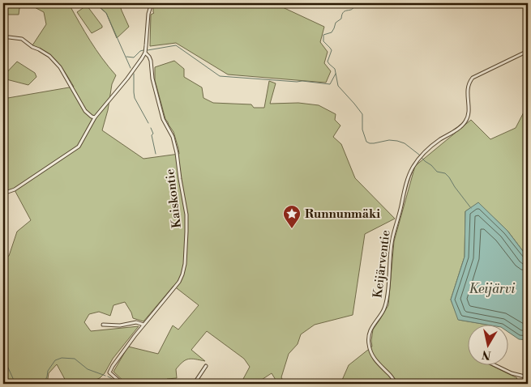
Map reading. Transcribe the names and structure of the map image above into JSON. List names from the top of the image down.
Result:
{
  "streets": {
    "street": ["Kaiskontie", "Keijärventie"]
  },
  "water": ["Keijärvi"],
  "places": {
    "place": ["Runnunmäki"]
  },
  "north": "bottom"
}
